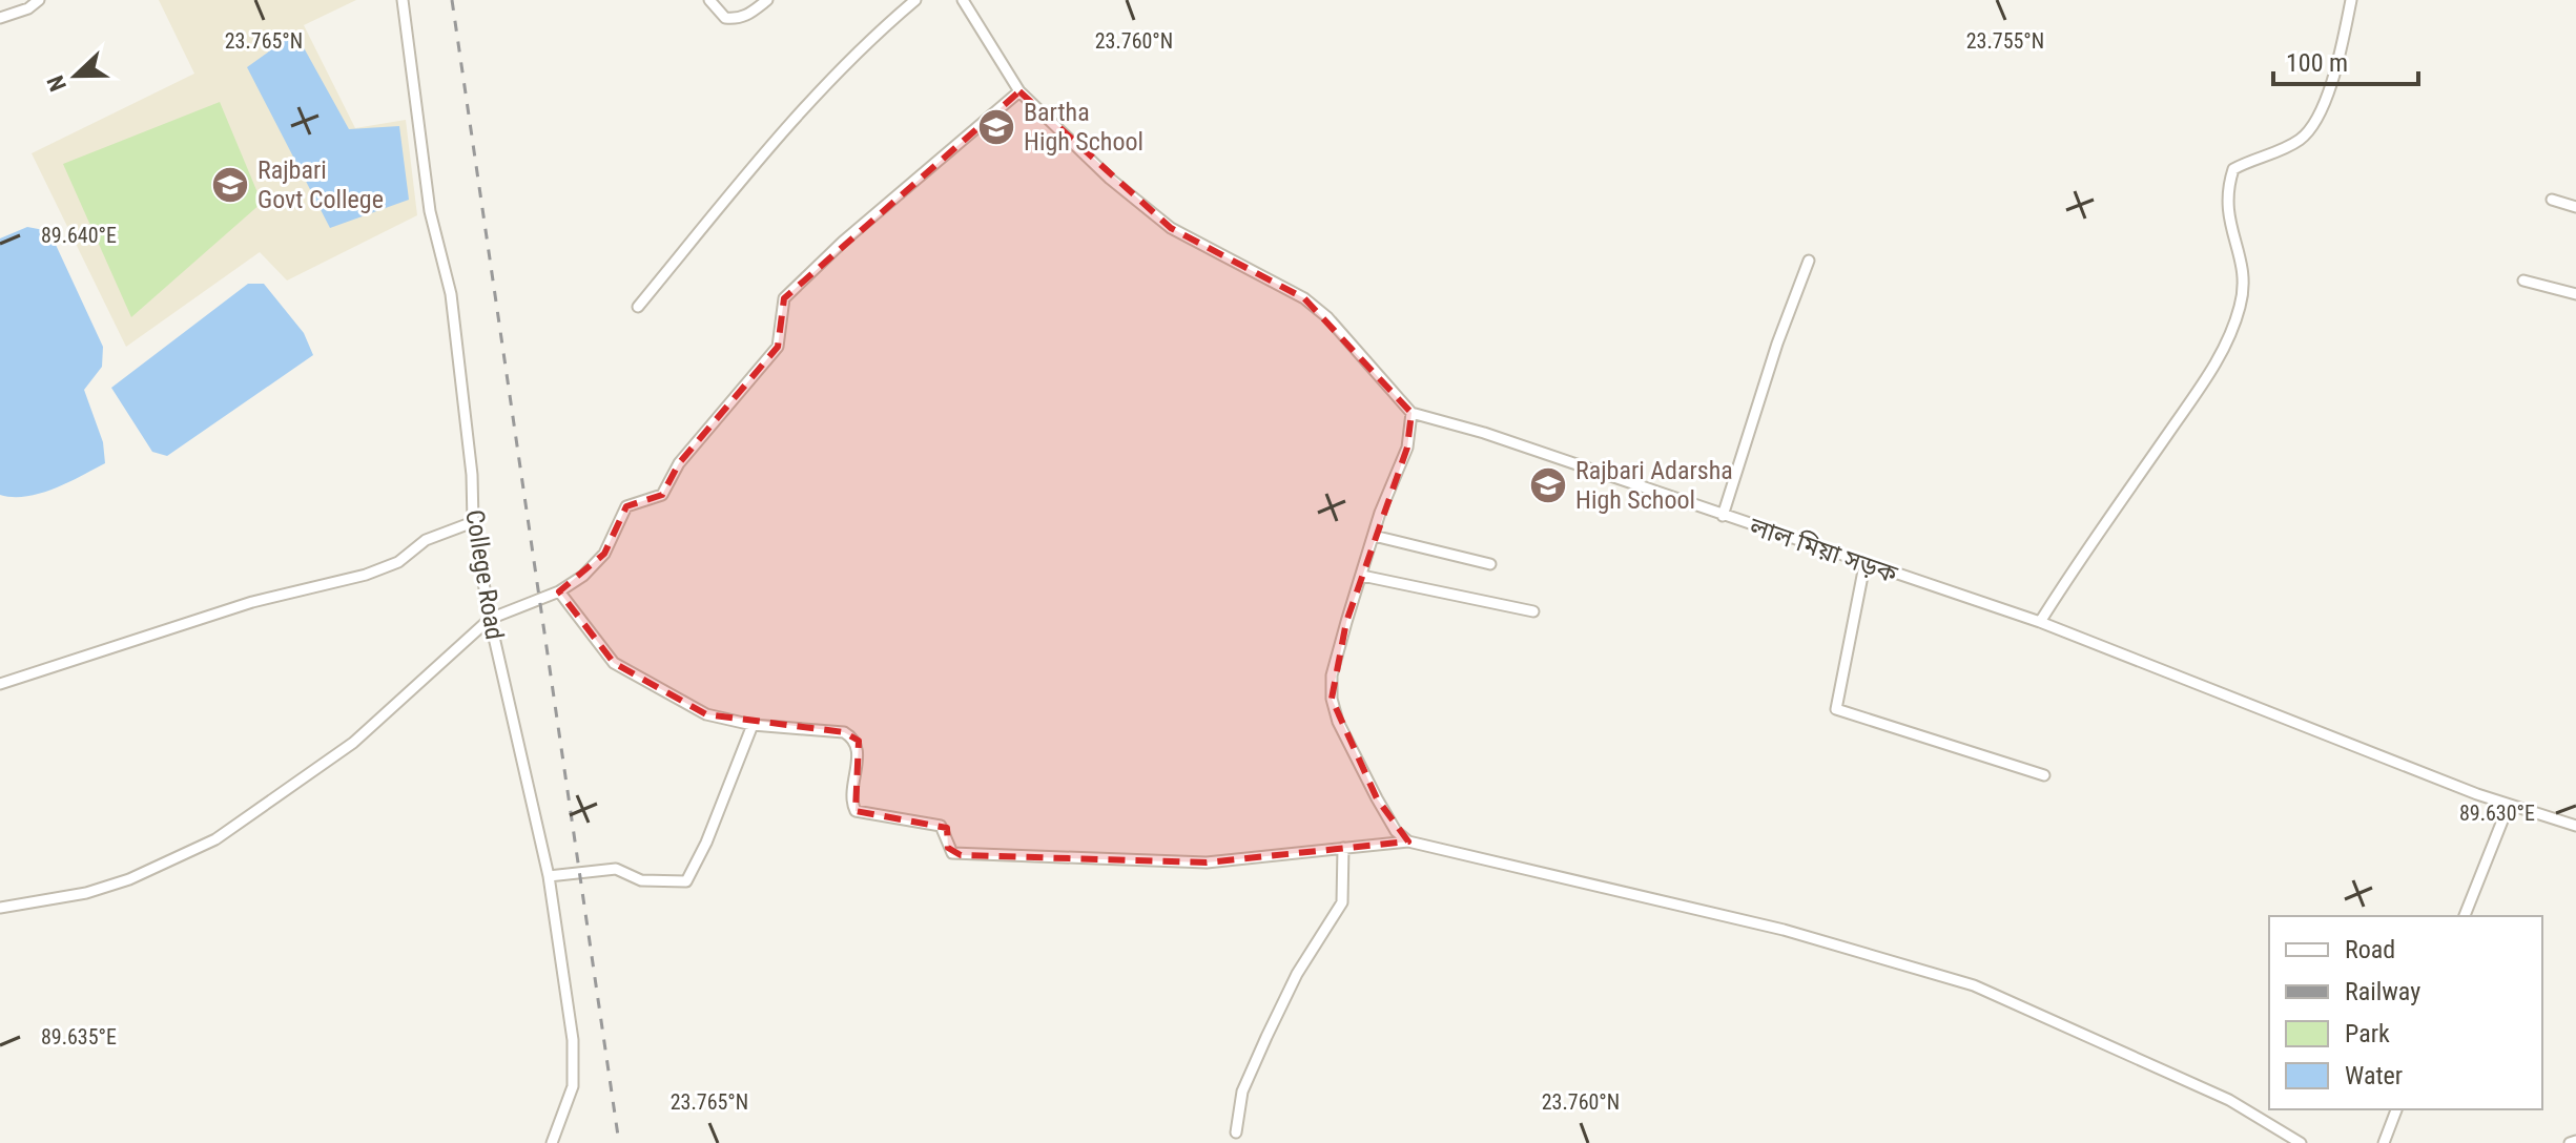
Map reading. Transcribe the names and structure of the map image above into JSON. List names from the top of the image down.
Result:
{
  "streets": {
    "street": ["লাল মিয়া সড়ক", "College Road"]
  },
  "places": {
    "school or university": ["Bartha High School", "Rajbari Govt College", "Rajbari Adarsha High School"]
  },
  "legend": [
    "Road",
    "Railway",
    "Park",
    "Water"
  ],
  "scale_bar": "100 m",
  "north": "left",
  "coordinates": [
    "23.765°N",
    "23.760°N",
    "23.755°N",
    "89.640°E",
    "89.630°E",
    "89.635°E"
  ]
}
